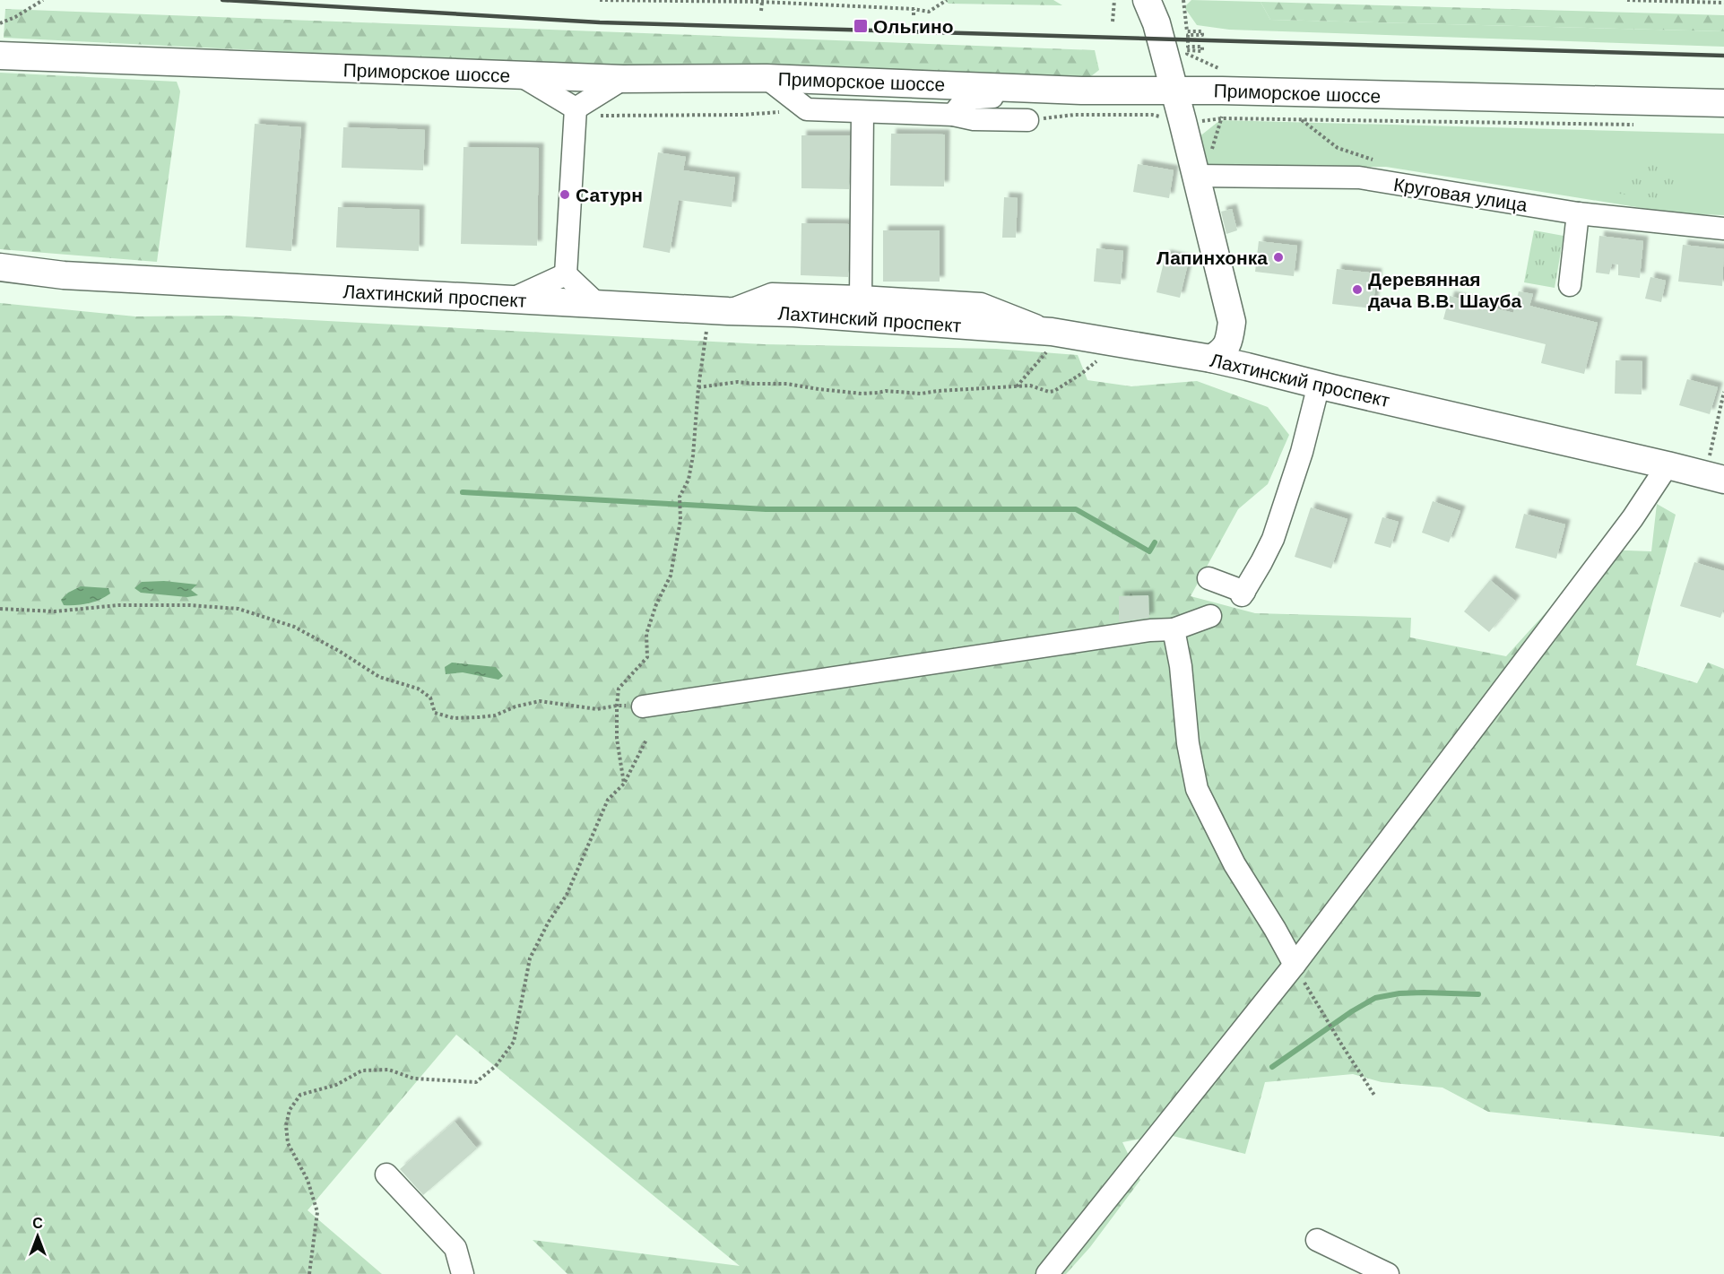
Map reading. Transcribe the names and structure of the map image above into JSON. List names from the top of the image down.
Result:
{
  "streets": {
    "main road": ["Приморское шоссе", "Лахтинский проспект"],
    "street": ["Круговая улица"]
  },
  "places": {
    "transit": ["Ольгино"],
    "other": ["Сатурн", "Лапинхонка", "Деревянная дача В.В. Шауба"]
  },
  "north": "top"
}
